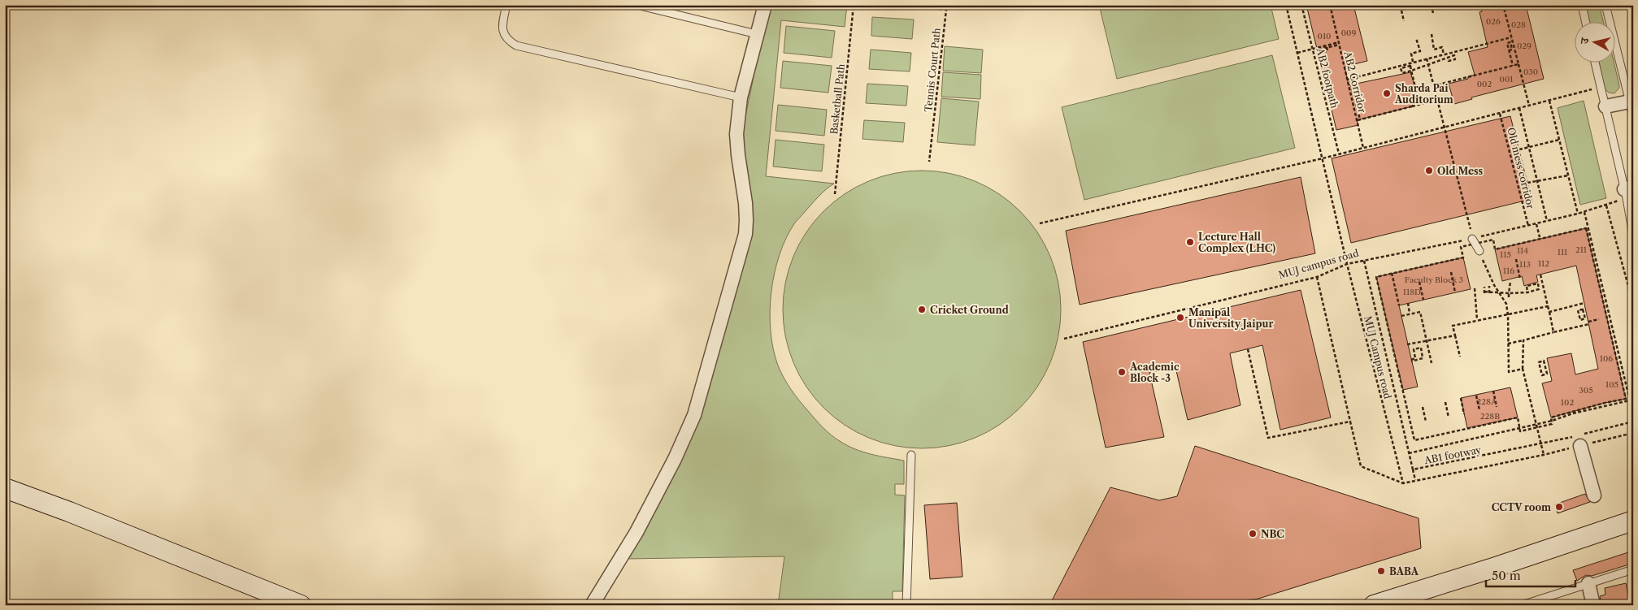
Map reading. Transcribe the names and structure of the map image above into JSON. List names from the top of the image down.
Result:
{
  "streets": {
    "path": [
      "Tennis Court Path",
      "AB2 footpath",
      "AB2 Corridor",
      "Basketball Path",
      "Old mess corridor",
      "MUJ campus road",
      "MUJ Campus road",
      "AB1 footway"
    ]
  },
  "crossings": [
    ["Old mess corridor", "MUJ campus road"],
    ["MUJ campus road", "MUJ Campus road"],
    ["MUJ campus road", "AB1 footway"]
  ],
  "places": [
    "Sharda Pai Auditorium",
    "Old Mess",
    "Lecture Hall Complex (LHC)",
    "Cricket Ground",
    "Manipal University Jaipur",
    "Academic Block -3",
    "CCTV room",
    "NBC",
    "BABA"
  ],
  "house_numbers": [
    "026",
    "028",
    "009",
    "010",
    "029",
    "030",
    "001",
    "002",
    "211",
    "114",
    "111",
    "115",
    "112",
    "113",
    "116",
    "Faculty Block 3",
    "118D",
    "106",
    "105",
    "305",
    "228A",
    "102",
    "228B"
  ],
  "scale_bar": "50 m",
  "north": "left"
}
